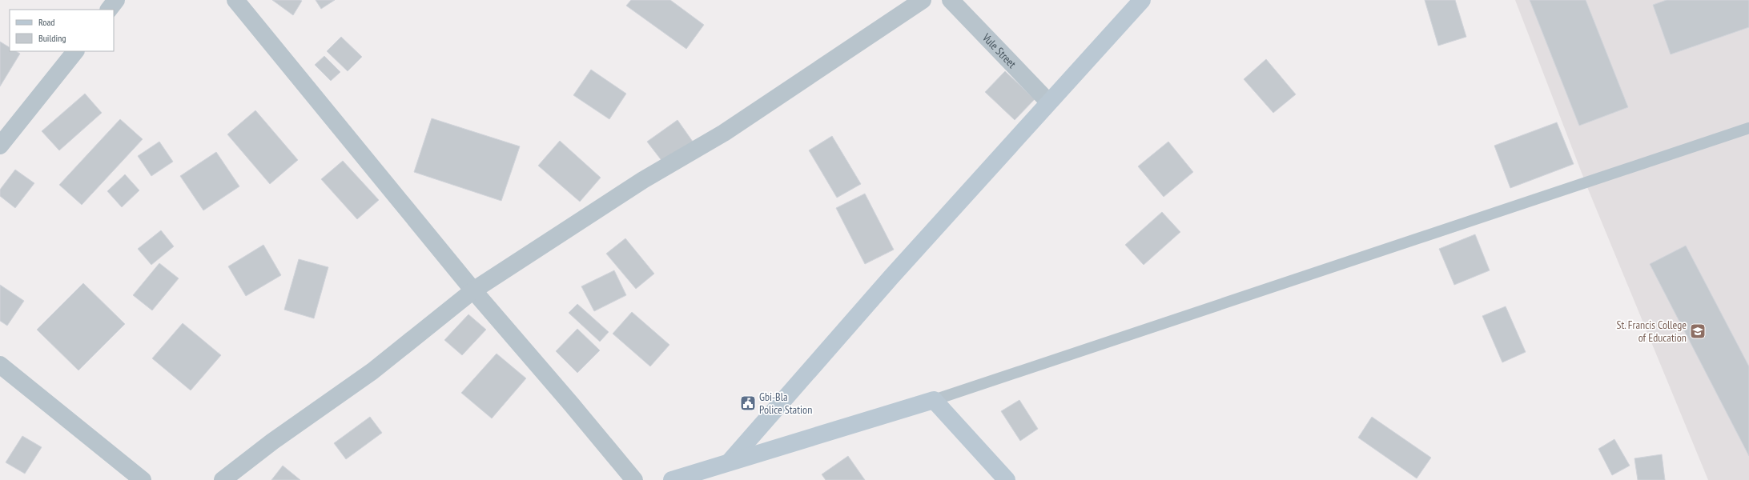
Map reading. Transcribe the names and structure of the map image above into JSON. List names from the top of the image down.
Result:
{
  "streets": {
    "street": ["Vule Street"]
  },
  "places": {
    "school or university": ["St. Francis College of Education"],
    "public building": ["Gbi-Bla Police Station"]
  },
  "legend": ["Road", "Building"]
}
